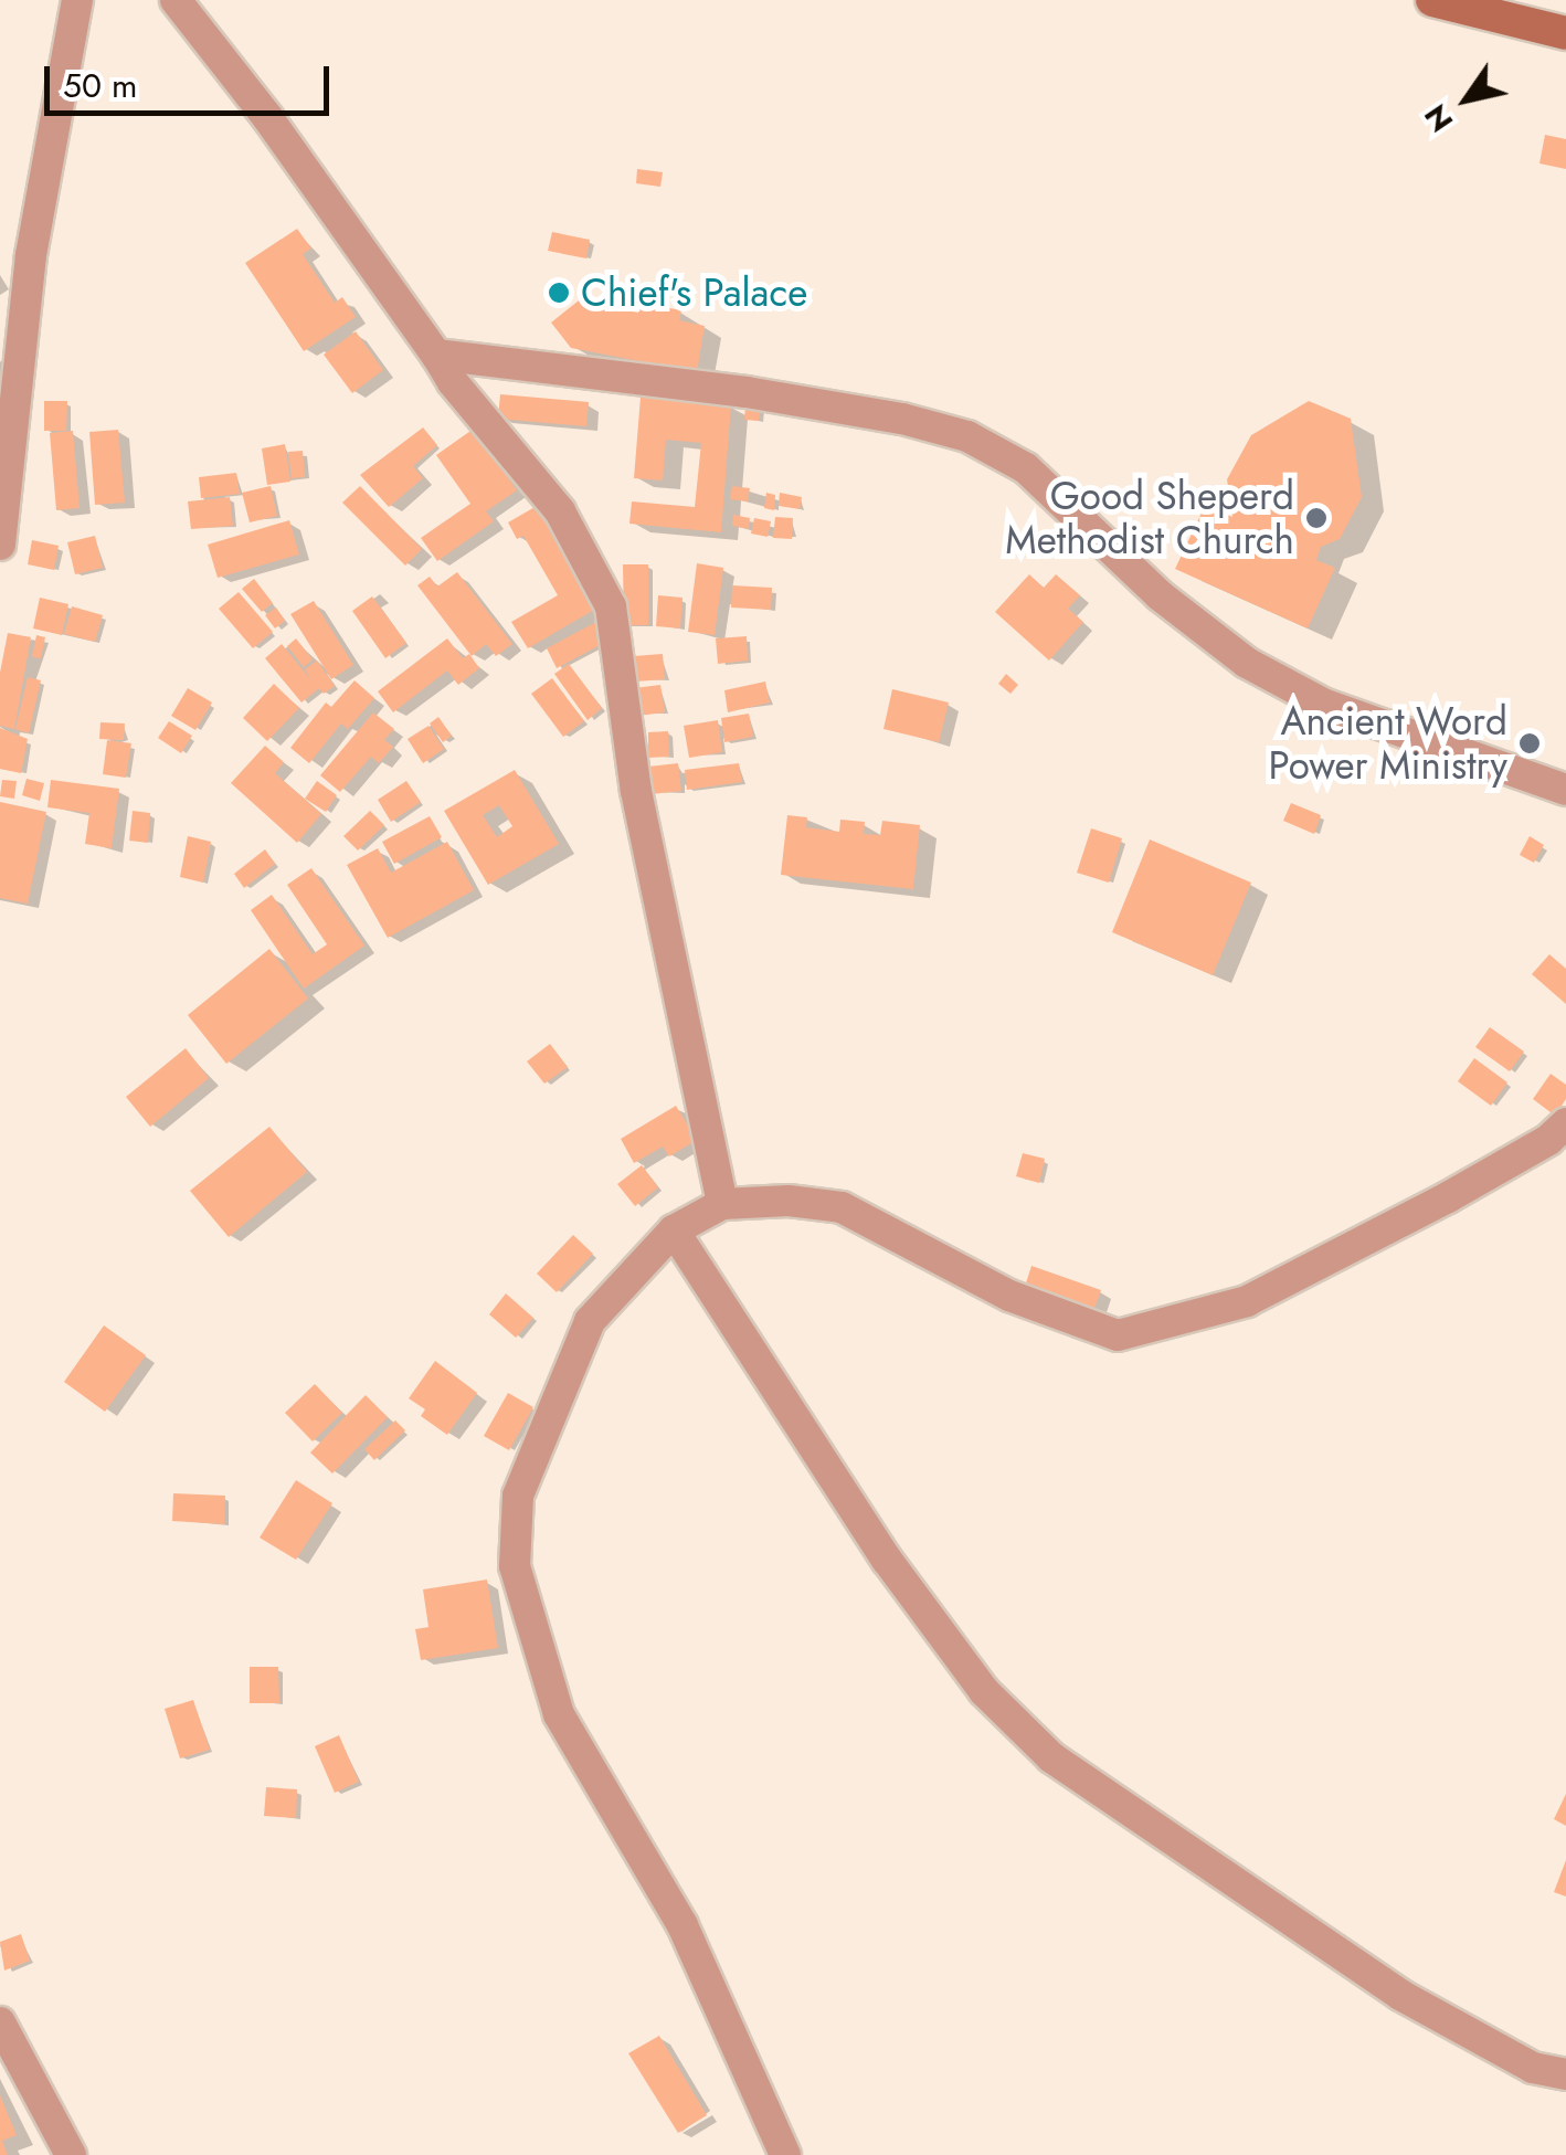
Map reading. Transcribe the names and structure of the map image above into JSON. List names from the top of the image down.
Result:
{
  "places": ["Chief's Palace", "Good Sheperd Methodist Church", "Ancient Word Power Ministry"],
  "scale_bar": "50 m",
  "north": "bottom left"
}
